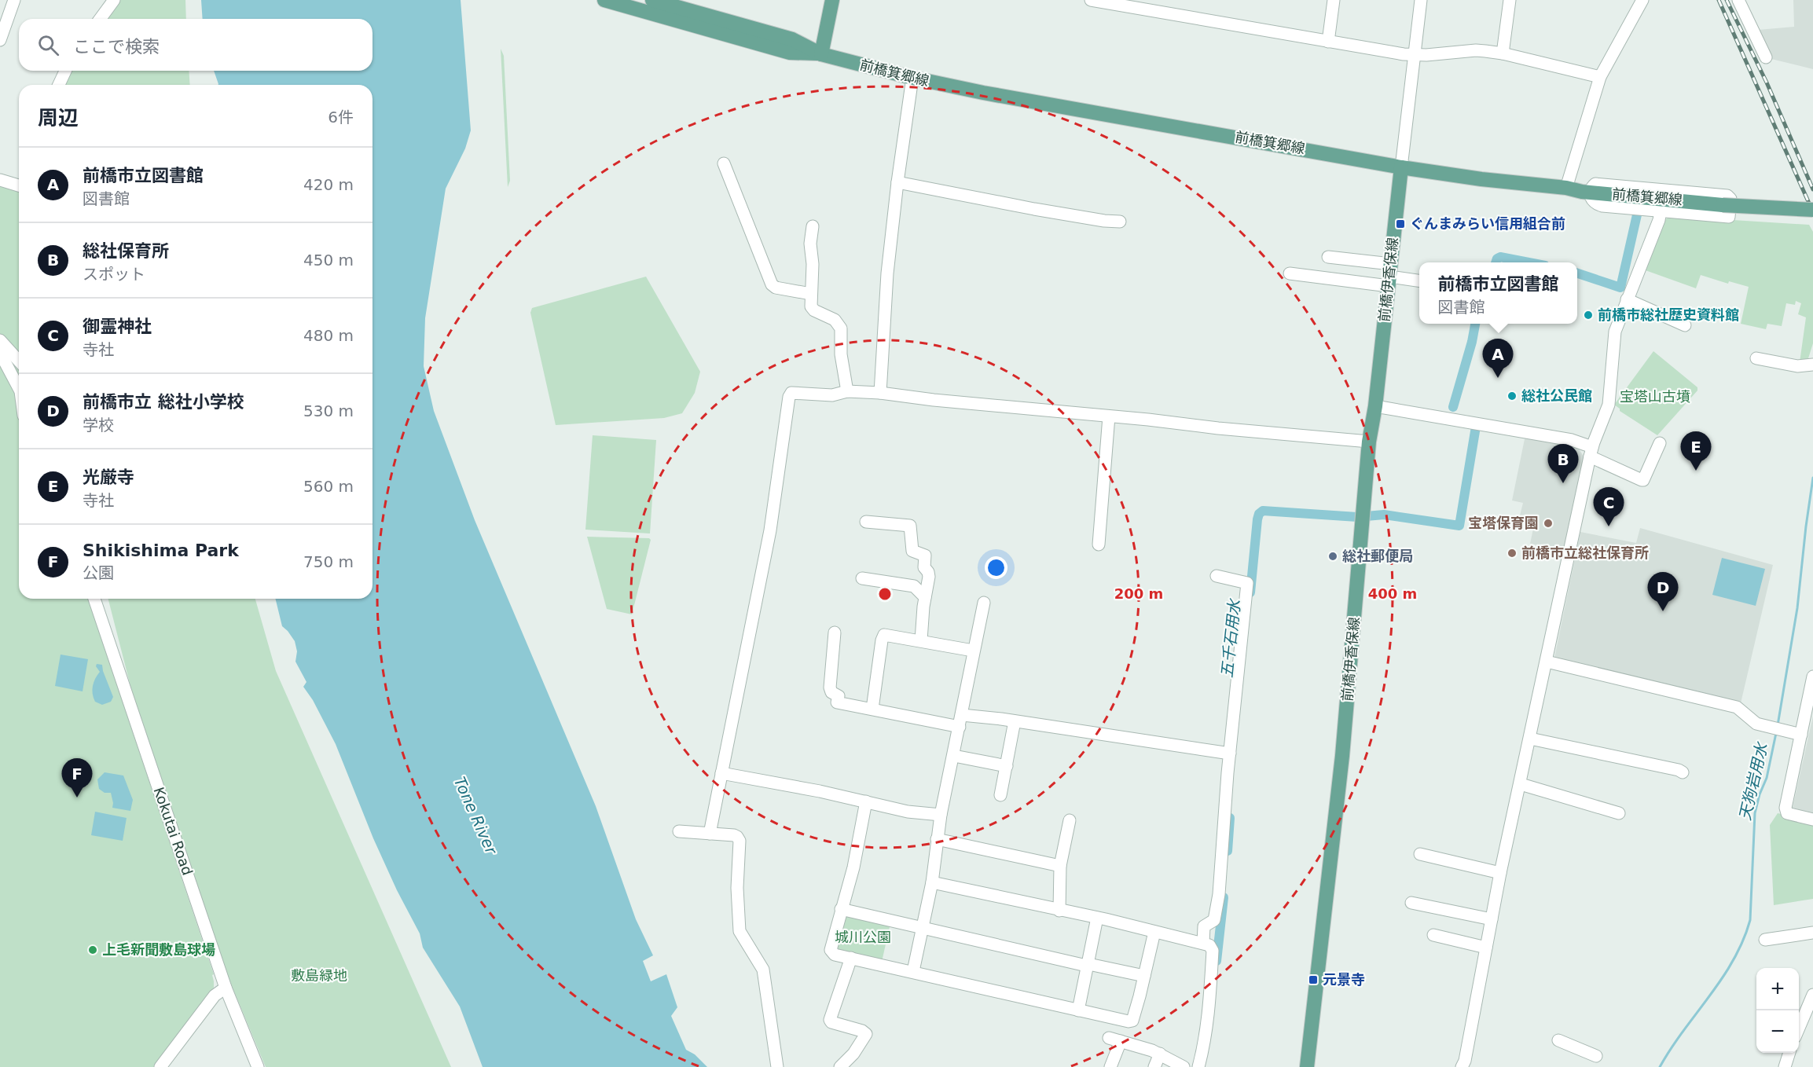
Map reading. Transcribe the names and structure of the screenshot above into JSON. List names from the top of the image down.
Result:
{
  "streets": {
    "main road": ["前橋箕郷線", "前橋伊香保線"],
    "street": ["Kokutai Road"]
  },
  "crossings": [
    ["前橋箕郷線", "前橋伊香保線"]
  ],
  "water": ["五千石用水", "天狗岩用水", "Tone River"],
  "parks": ["宝塔山古墳", "城川公園", "敷島緑地"],
  "places": {
    "transit": ["ぐんまみらい信用組合前", "元景寺"],
    "other": [
      "前橋市総社歴史資料館",
      "総社公民館",
      "宝塔保育園",
      "前橋市立総社保育所",
      "総社郵便局",
      "上毛新聞敷島球場"
    ]
  },
  "page": {
    "search": "ここで検索",
    "heading": ["周辺", "6件"],
    "list": [
      {
        "mark": "A",
        "name": "前橋市立図書館",
        "note": "図書館",
        "value": "420 m"
      },
      {
        "mark": "B",
        "name": "総社保育所",
        "note": "スポット",
        "value": "450 m"
      },
      {
        "mark": "C",
        "name": "御霊神社",
        "note": "寺社",
        "value": "480 m"
      },
      {
        "mark": "D",
        "name": "前橋市立 総社小学校",
        "note": "学校",
        "value": "530 m"
      },
      {
        "mark": "E",
        "name": "光厳寺",
        "note": "寺社",
        "value": "560 m"
      },
      {
        "mark": "F",
        "name": "Shikishima Park",
        "note": "公園",
        "value": "750 m"
      }
    ],
    "popup": ["前橋市立図書館", "図書館"],
    "pins": [
      "A",
      "E",
      "B",
      "C",
      "D",
      "F"
    ],
    "map_buttons": ["+", "−"]
  },
  "rings": ["200 m", "400 m"]
}
